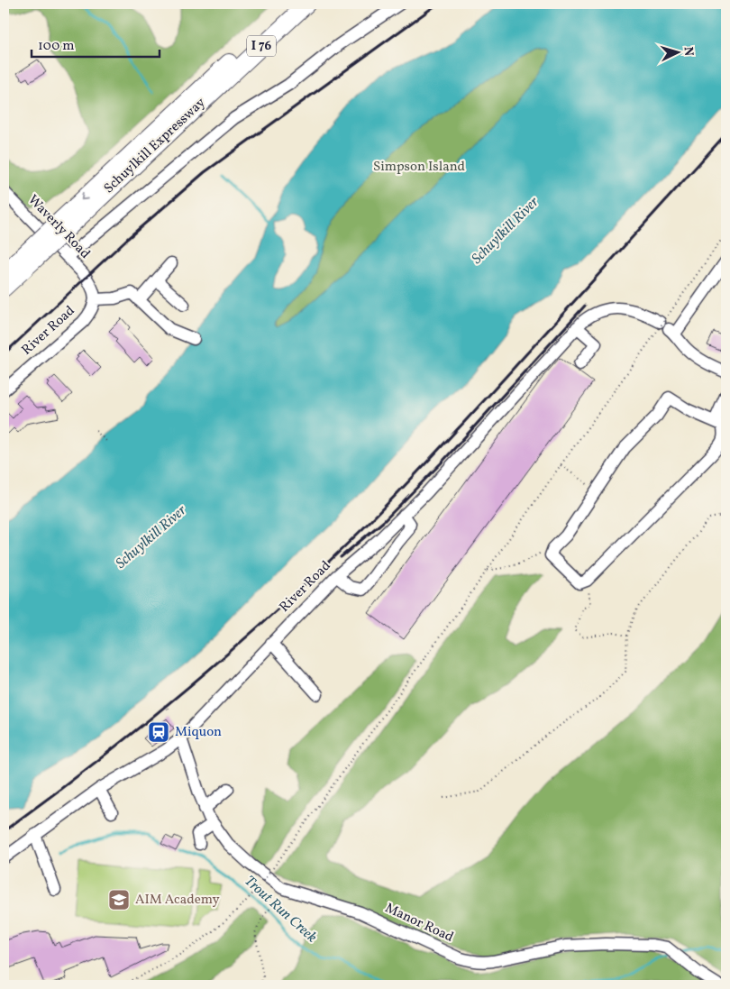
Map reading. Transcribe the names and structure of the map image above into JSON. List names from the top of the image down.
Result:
{
  "streets": {
    "highway": ["I 76", "Schuylkill Expressway"],
    "street": ["Waverly Road", "River Road", "Manor Road"]
  },
  "crossings": [
    ["Waverly Road", "River Road"],
    ["River Road", "Manor Road"]
  ],
  "water": ["Schuylkill River", "Trout Run Creek"],
  "parks": ["Simpson Island"],
  "places": {
    "station": ["Miquon"],
    "school or university": ["AIM Academy"]
  },
  "scale_bar": "100 m",
  "north": "right"
}
